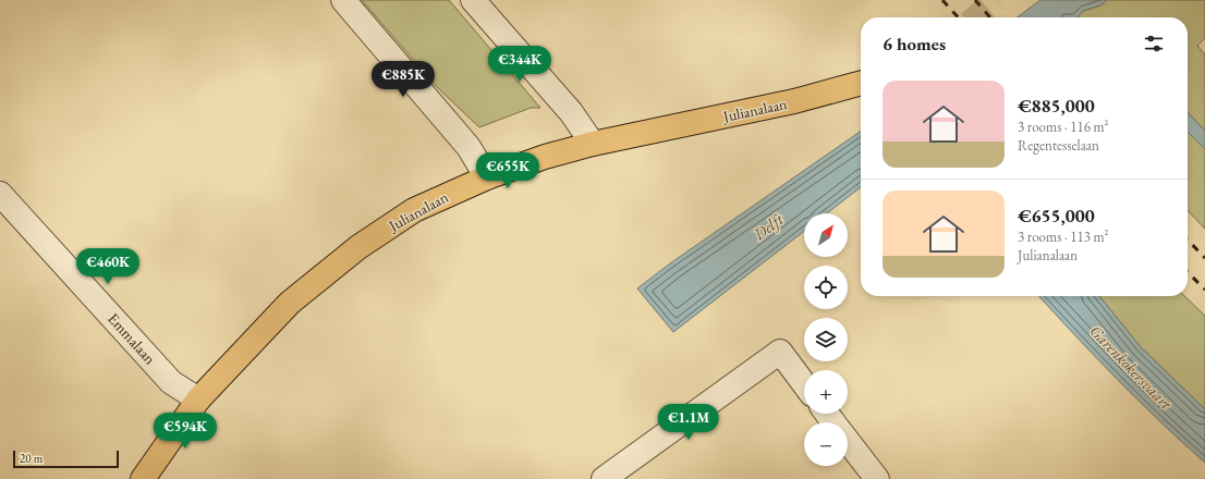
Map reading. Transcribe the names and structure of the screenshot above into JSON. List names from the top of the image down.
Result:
{
  "streets": {
    "main road": ["Julianalaan"],
    "street": ["Emmalaan"]
  },
  "crossings": [
    ["Julianalaan", "Emmalaan"]
  ],
  "water": ["Delft", "Garenkokersvaart"],
  "scale_bar": "20 m",
  "north": "top right",
  "page": {
    "heading": "6 homes",
    "price": [
      "€344K",
      "€885K",
      "€655K",
      "€460K",
      "€1.1M",
      "€594K"
    ],
    "list": [
      {
        "name": "€885,000",
        "note": "3 rooms · 116 m² · Regentesselaan"
      },
      {
        "name": "€655,000",
        "note": "3 rooms · 113 m² · Julianalaan"
      }
    ],
    "map_buttons": ["+", "−"],
    "scale": "20 m"
  }
}
